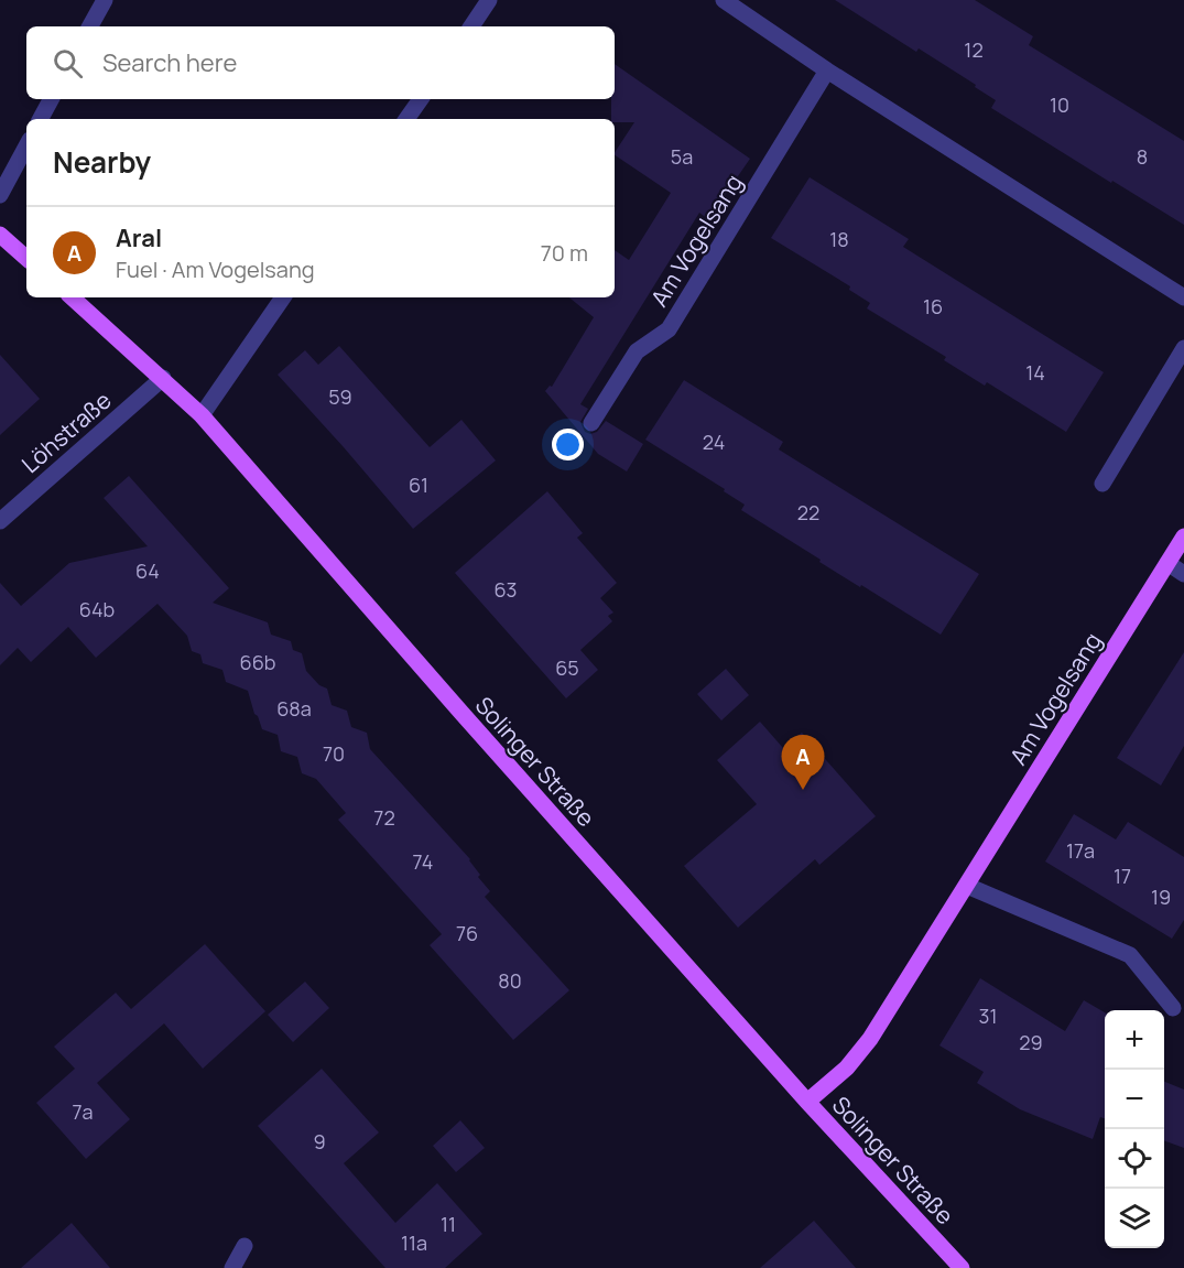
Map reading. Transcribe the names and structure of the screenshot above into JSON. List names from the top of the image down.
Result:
{
  "streets": {
    "main road": ["Am Vogelsang", "Solinger Straße"],
    "street": ["Löhstraße"]
  },
  "crossings": [
    ["Am Vogelsang", "Solinger Straße"],
    ["Löhstraße", "Solinger Straße"]
  ],
  "house_numbers": [
    "12",
    "10",
    "5a",
    "8",
    "18",
    "16",
    "14",
    "59",
    "24",
    "61",
    "22",
    "64",
    "63",
    "64b",
    "66b",
    "65",
    "68a",
    "70",
    "72",
    "17a",
    "74",
    "17",
    "19",
    "76",
    "80",
    "31",
    "29",
    "7a",
    "9",
    "11",
    "11a"
  ],
  "page": {
    "search": "Search here",
    "heading": "Nearby",
    "list": [
      {
        "mark": "A",
        "name": "Aral",
        "note": "Fuel · Am Vogelsang",
        "value": "70 m"
      }
    ],
    "pins": "A",
    "map_buttons": ["+", "−"]
  }
}
